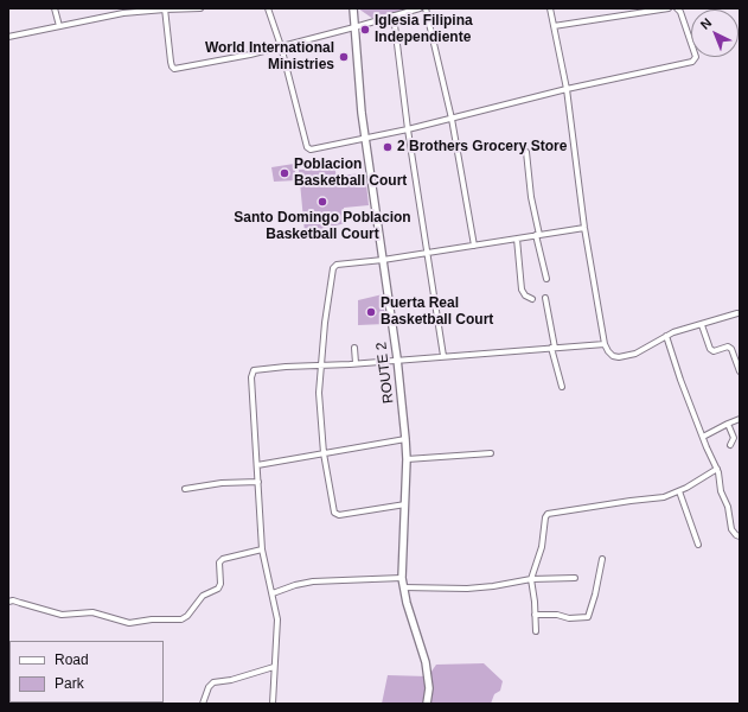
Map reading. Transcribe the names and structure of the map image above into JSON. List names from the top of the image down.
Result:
{
  "streets": {
    "highway": ["ROUTE 2"]
  },
  "places": [
    "Iglesia Filipina Independiente",
    "World International Ministries",
    "2 Brothers Grocery Store",
    "Poblacion Basketball Court",
    "Santo Domingo Poblacion Basketball Court",
    "Puerta Real Basketball Court"
  ],
  "legend": ["Road", "Park"],
  "north": "top left"
}
